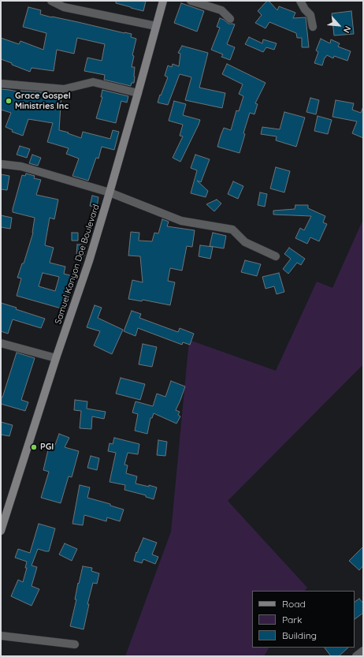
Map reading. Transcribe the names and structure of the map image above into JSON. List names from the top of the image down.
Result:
{
  "streets": {
    "street": ["Samuel Kanyon Doe Boulevard"]
  },
  "places": ["Grace Gospel Ministries Inc", "PGI"],
  "legend": ["Road", "Park", "Building"],
  "north": "bottom right"
}
